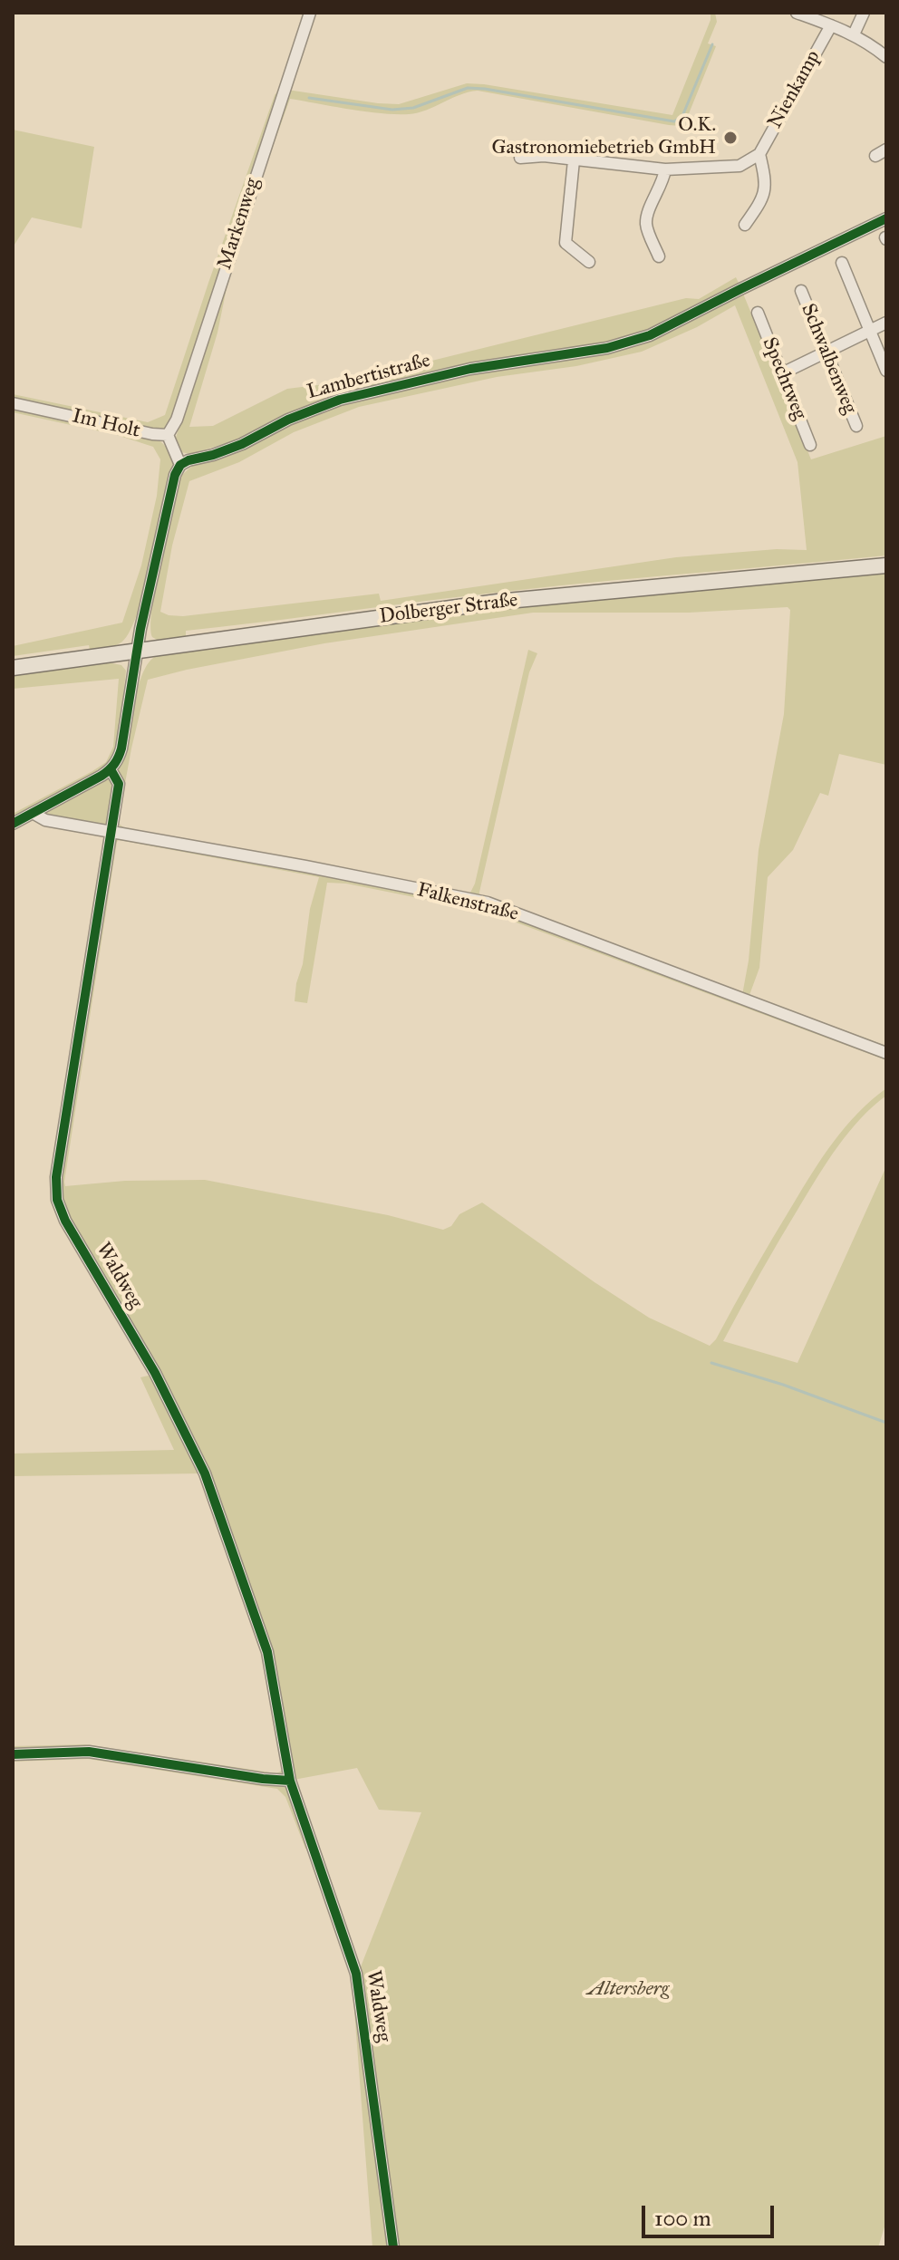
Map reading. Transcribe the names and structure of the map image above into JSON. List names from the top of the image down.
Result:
{
  "streets": {
    "main road": ["Dolberger Straße"],
    "street": [
      "Nienkamp",
      "Markenweg",
      "Schwalbenweg",
      "Lambertistraße",
      "Spechtweg",
      "Im Holt",
      "Falkenstraße",
      "Waldweg"
    ]
  },
  "crossings": [
    ["Markenweg", "Im Holt"],
    ["Lambertistraße", "Im Holt"],
    ["Falkenstraße", "Waldweg"]
  ],
  "parks": ["Altersberg"],
  "places": ["O.K. Gastronomiebetrieb GmbH"],
  "scale_bar": "100 m"
}
